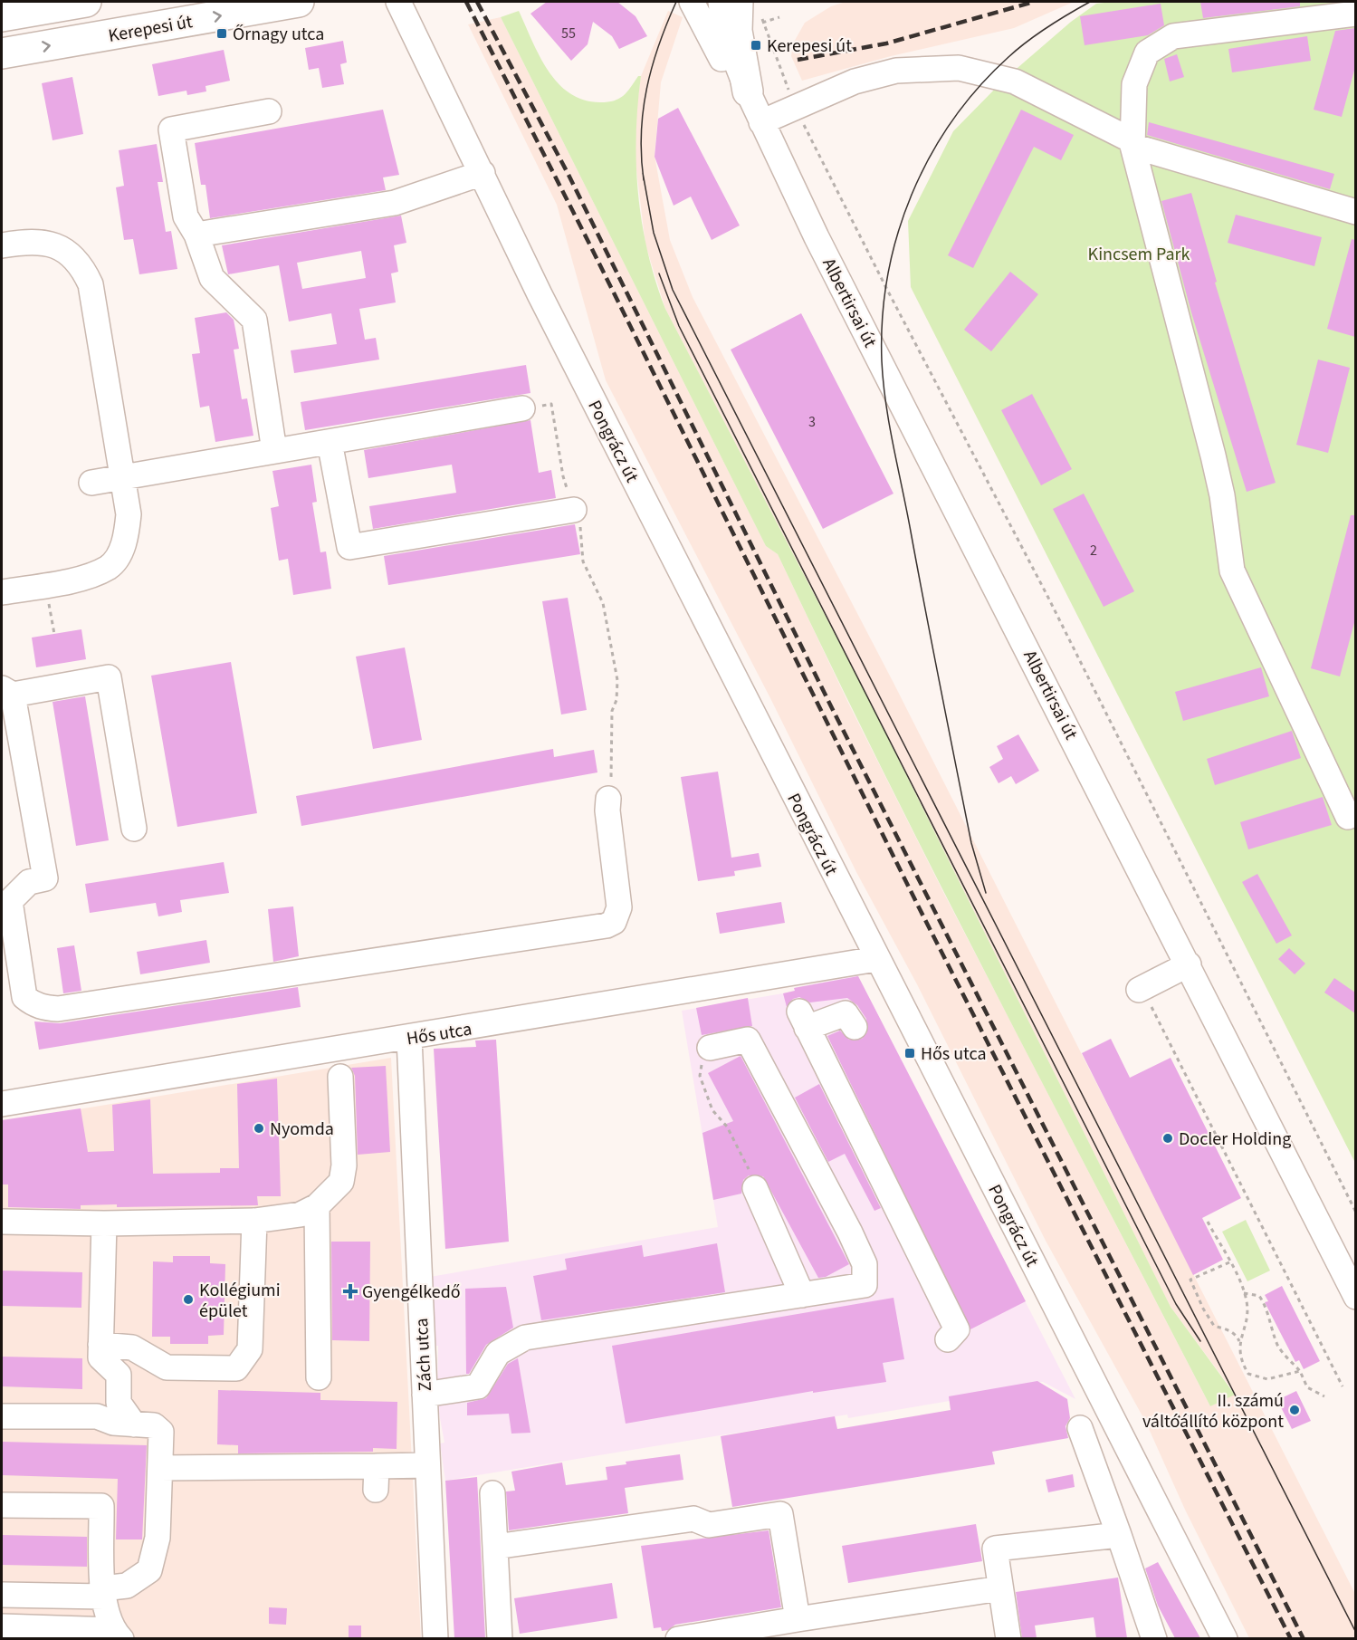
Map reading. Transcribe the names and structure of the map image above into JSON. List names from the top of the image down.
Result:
{
  "streets": {
    "main road": ["Kerepesi út"],
    "street": [
      "Albertirsai út",
      "Pongrácz út",
      "Hős utca",
      "Zách utca"
    ]
  },
  "crossings": [
    ["Pongrácz út", "Hős utca"],
    ["Hős utca", "Zách utca"]
  ],
  "one_way": ["Kerepesi út"],
  "parks": ["Kincsem Park"],
  "places": {
    "transit": ["Őrnagy utca", "Kerepesi út", "Hős utca"],
    "other": [
      "Nyomda",
      "Docler Holding",
      "Kollégiumi épület",
      "II. számú váltóállító központ"
    ],
    "health": ["Gyengélkedő"]
  },
  "house_numbers": ["55", "3", "2"]
}
